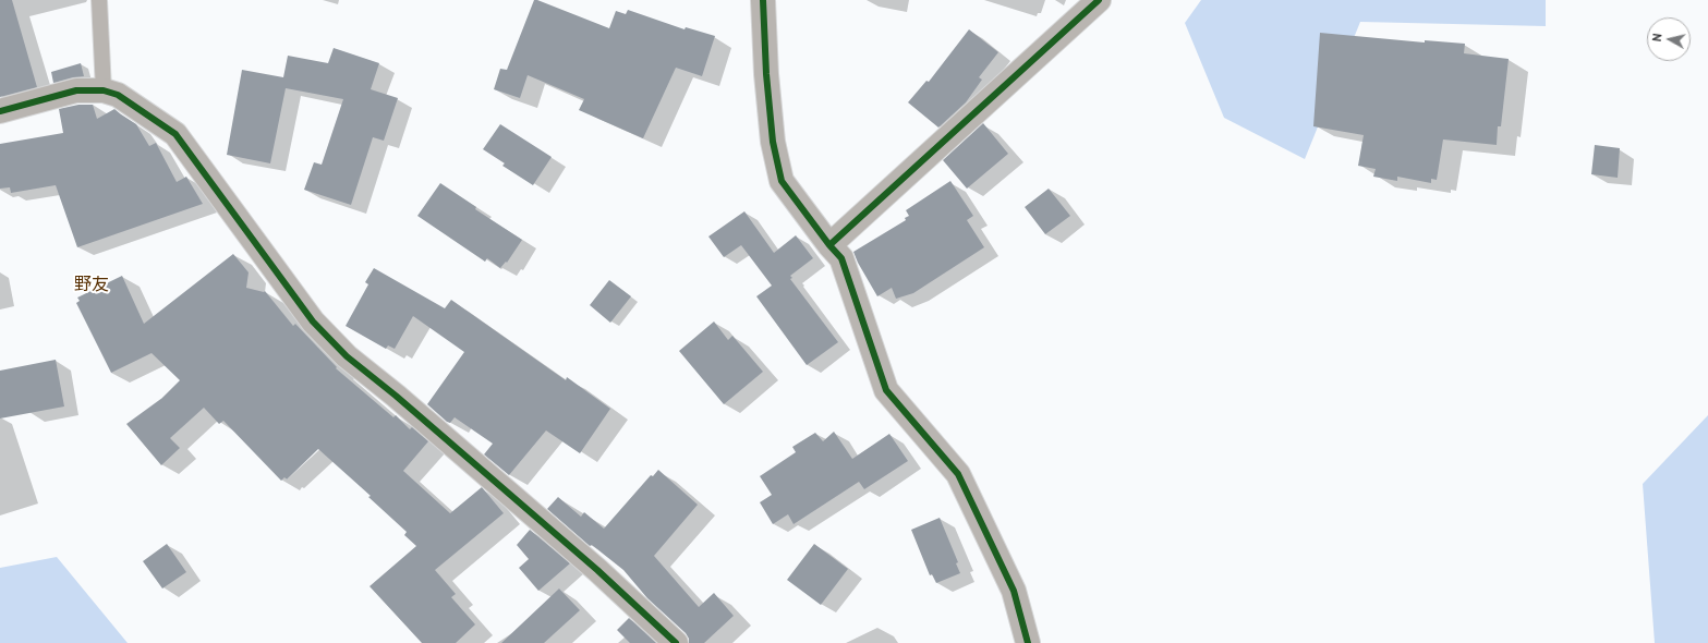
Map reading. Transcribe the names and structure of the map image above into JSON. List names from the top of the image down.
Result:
{
  "districts": ["野友"],
  "north": "left"
}
